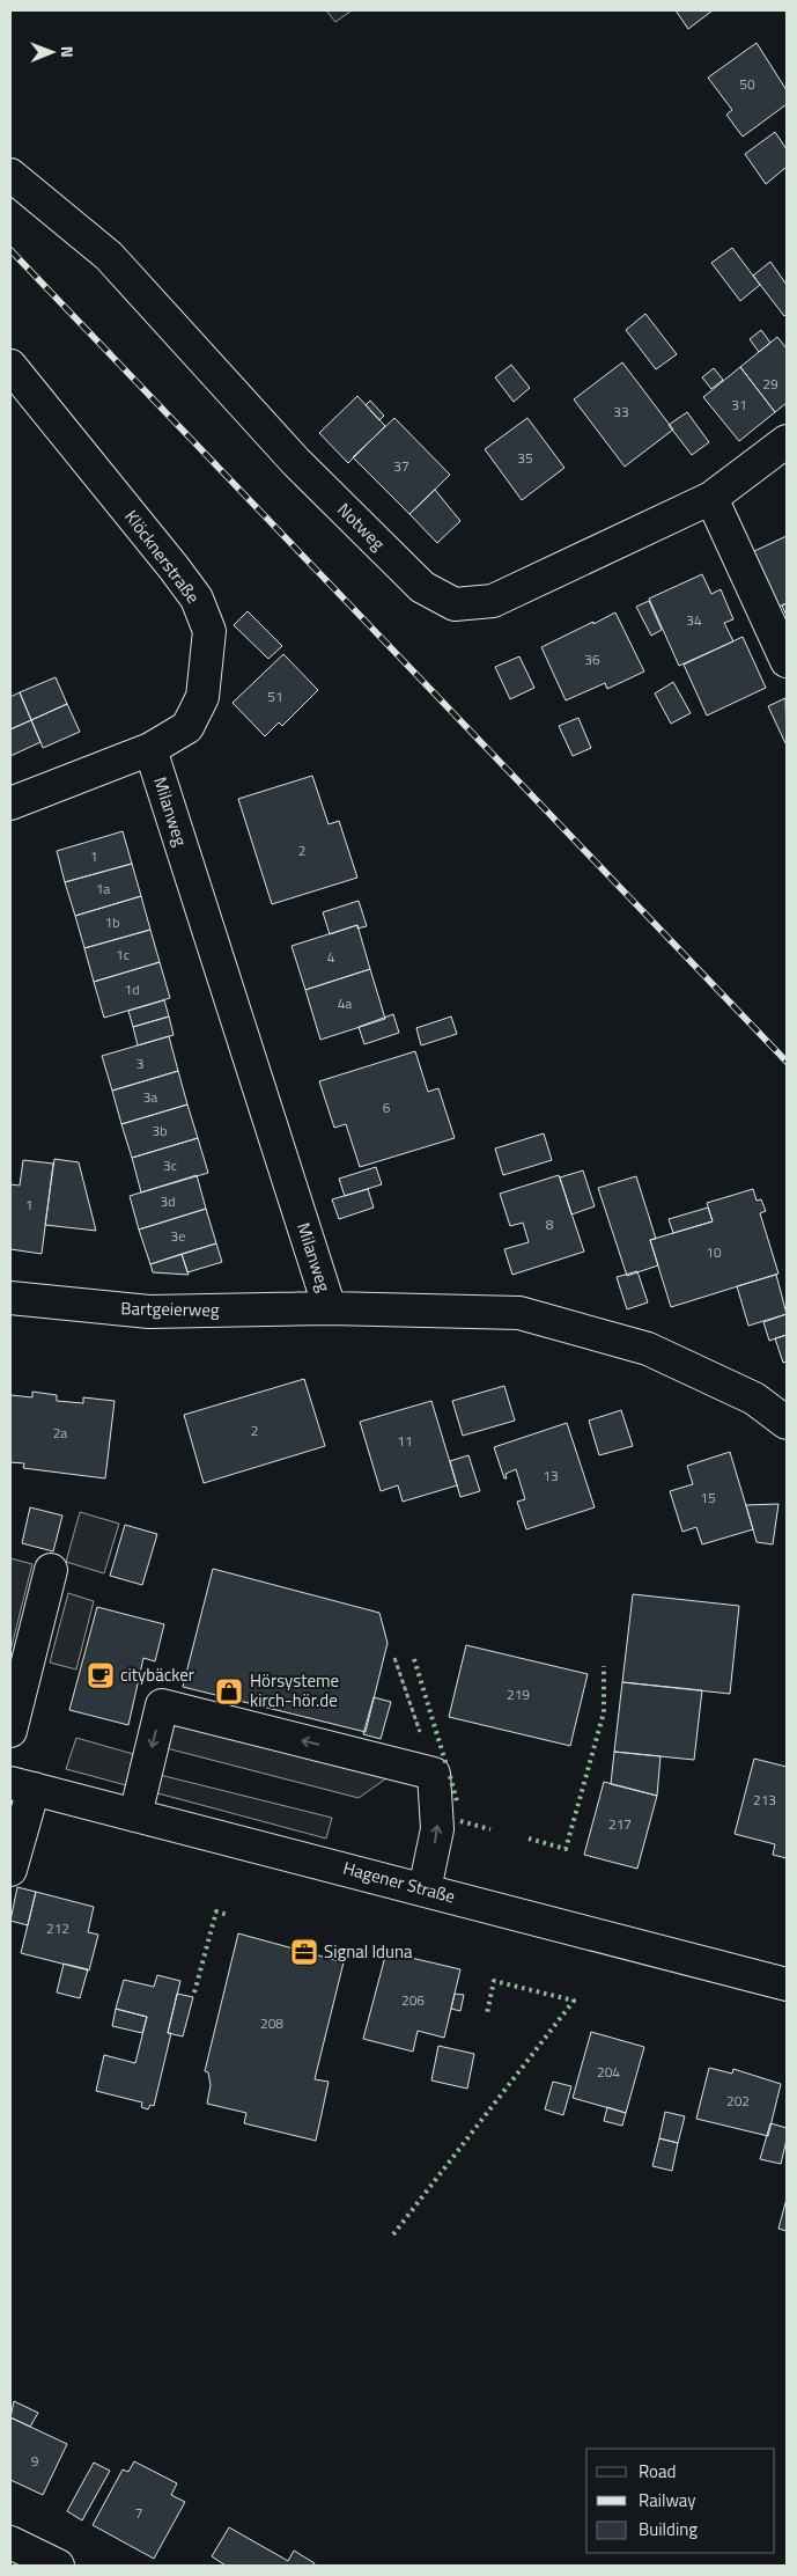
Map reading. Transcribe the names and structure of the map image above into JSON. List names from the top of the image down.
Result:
{
  "streets": {
    "street": [
      "Notweg",
      "Klöcknerstraße",
      "Milanweg",
      "Bartgeierweg",
      "Hagener Straße"
    ]
  },
  "crossings": [
    ["Klöcknerstraße", "Milanweg"],
    ["Milanweg", "Bartgeierweg"]
  ],
  "places": {
    "cafe": ["citybäcker"],
    "shop": ["Hörsysteme kirch-hör.de"],
    "office": ["Signal Iduna"]
  },
  "house_numbers": [
    "50",
    "29",
    "31",
    "33",
    "35",
    "37",
    "34",
    "36",
    "51",
    "2",
    "1",
    "1a",
    "1b",
    "1c",
    "4",
    "1d",
    "4a",
    "3",
    "3a",
    "6",
    "3b",
    "3c",
    "3d",
    "1",
    "8",
    "3e",
    "10",
    "2",
    "2a",
    "11",
    "13",
    "15",
    "219",
    "213",
    "217",
    "212",
    "206",
    "208",
    "204",
    "202",
    "9",
    "7"
  ],
  "legend": ["Road", "Railway", "Building"],
  "north": "right"
}
